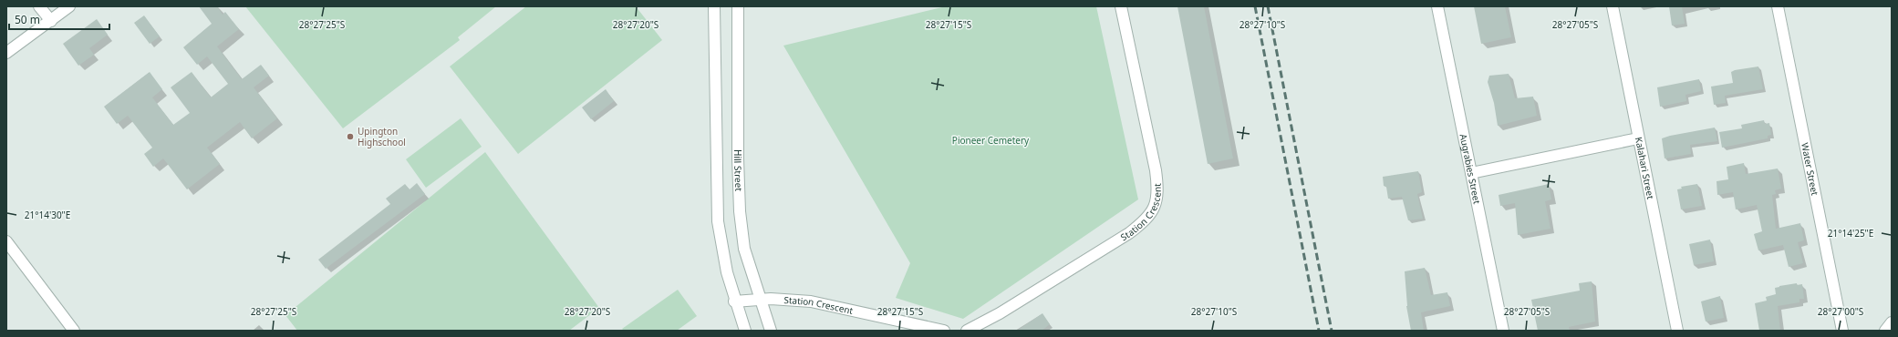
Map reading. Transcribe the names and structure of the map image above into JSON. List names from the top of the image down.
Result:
{
  "streets": {
    "street": [
      "Augrabies Street",
      "Kalahari Street",
      "Water Street",
      "Hill Street",
      "Station Crescent"
    ]
  },
  "crossings": [
    ["Hill Street", "Station Crescent"]
  ],
  "parks": ["Pioneer Cemetery"],
  "places": ["Upington Highschool"],
  "scale_bar": "50 m",
  "coordinates": [
    "28°27'25\"S",
    "28°27'10\"S",
    "28°27'20\"S",
    "28°27'15\"S",
    "28°27'05\"S",
    "21°14'30\"E",
    "21°14'25\"E",
    "28°27'00\"S"
  ]
}
